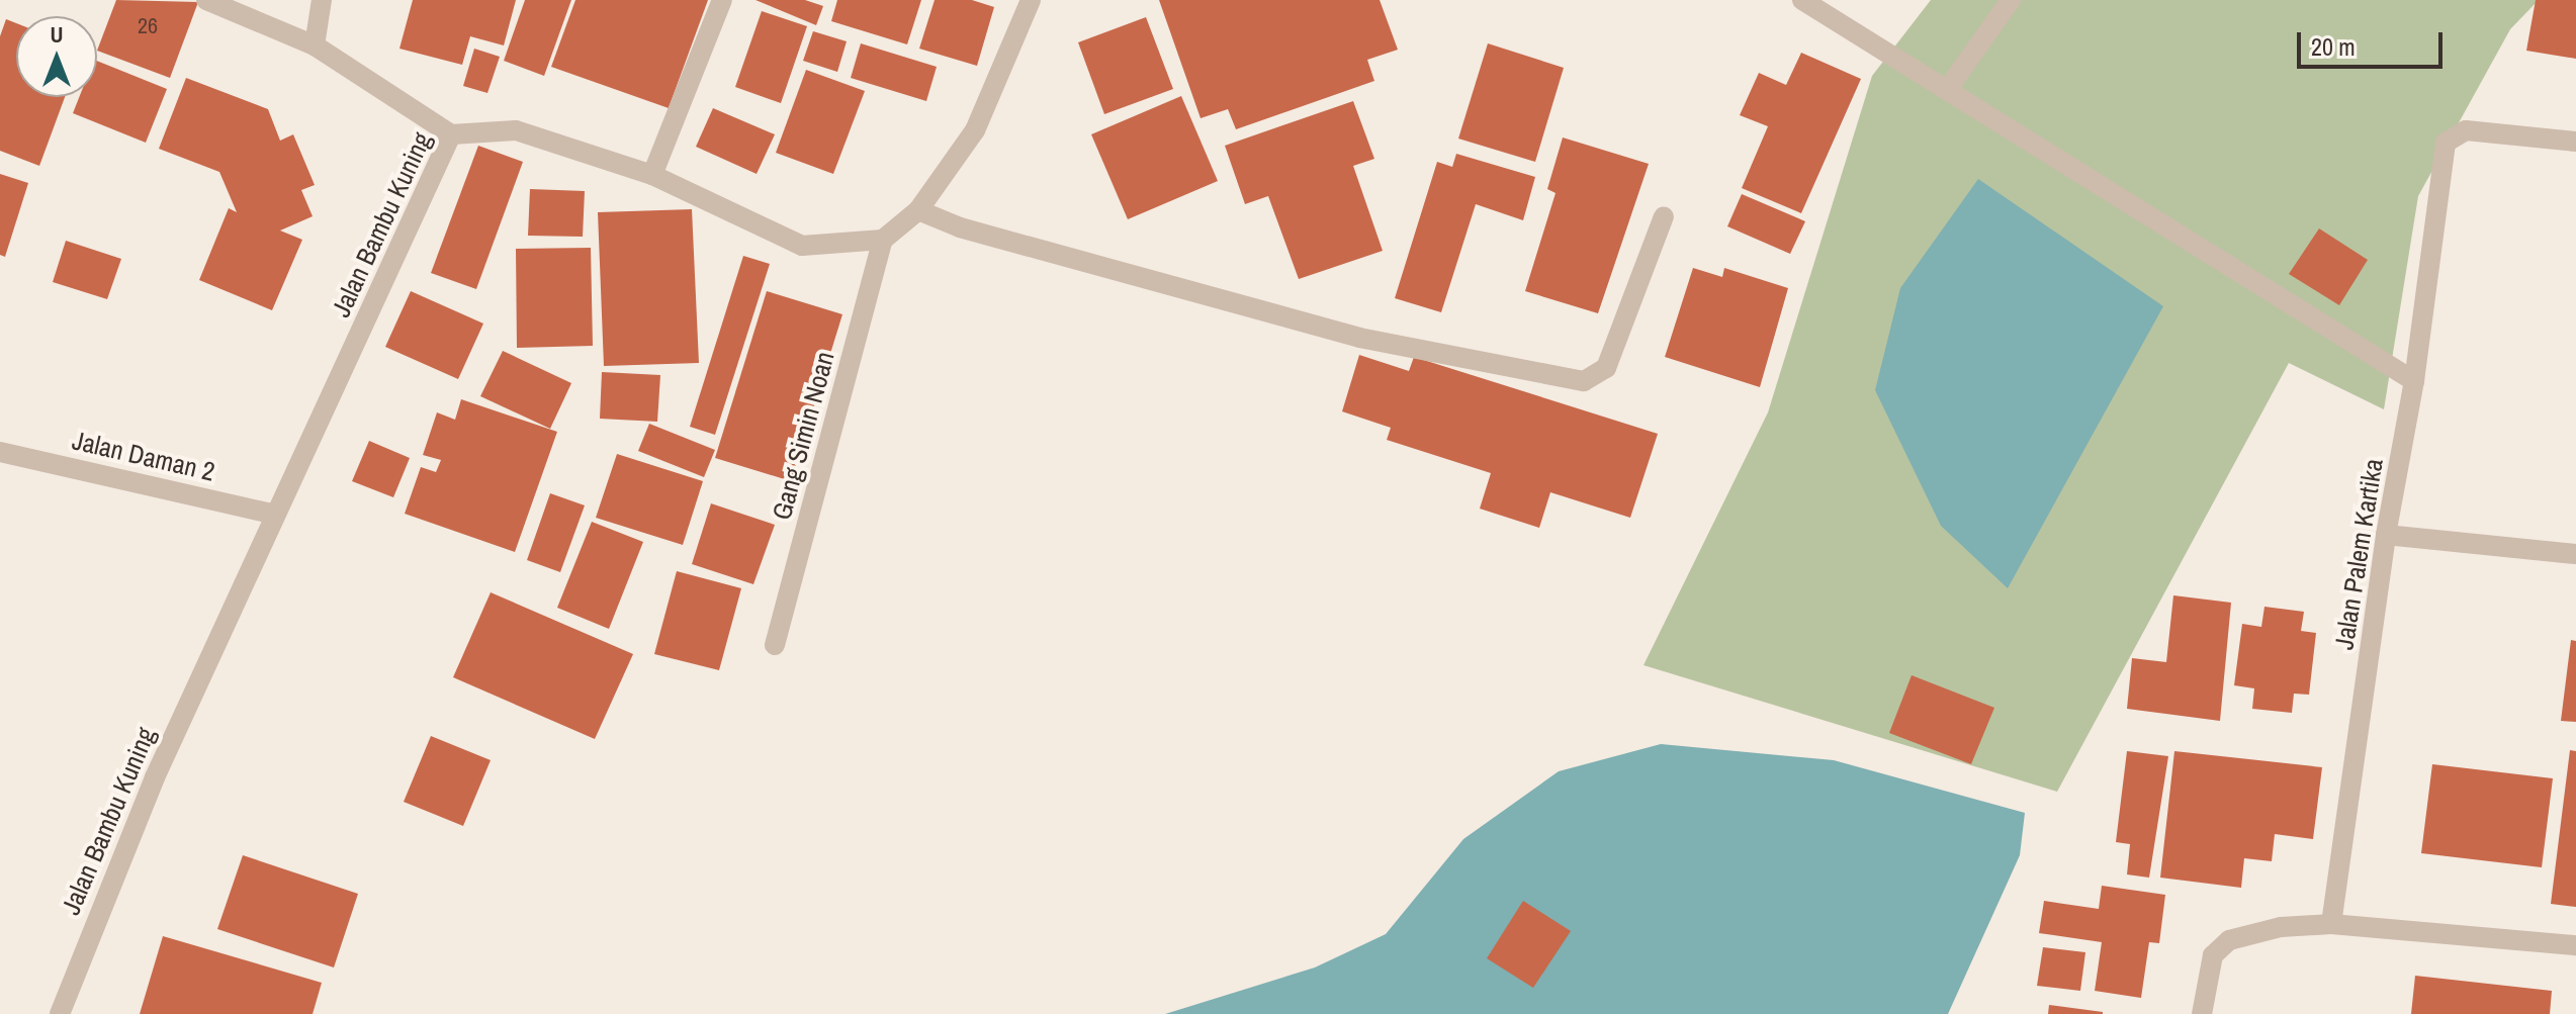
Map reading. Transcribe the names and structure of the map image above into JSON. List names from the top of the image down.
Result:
{
  "streets": {
    "street": [
      "Jalan Bambu Kuning",
      "Gang Simin Noan",
      "Jalan Daman 2",
      "Jalan Palem Kartika"
    ]
  },
  "crossings": [
    ["Jalan Bambu Kuning", "Gang Simin Noan"],
    ["Jalan Bambu Kuning", "Jalan Daman 2"]
  ],
  "house_numbers": ["26"],
  "scale_bar": "20 m",
  "north": "top"
}
